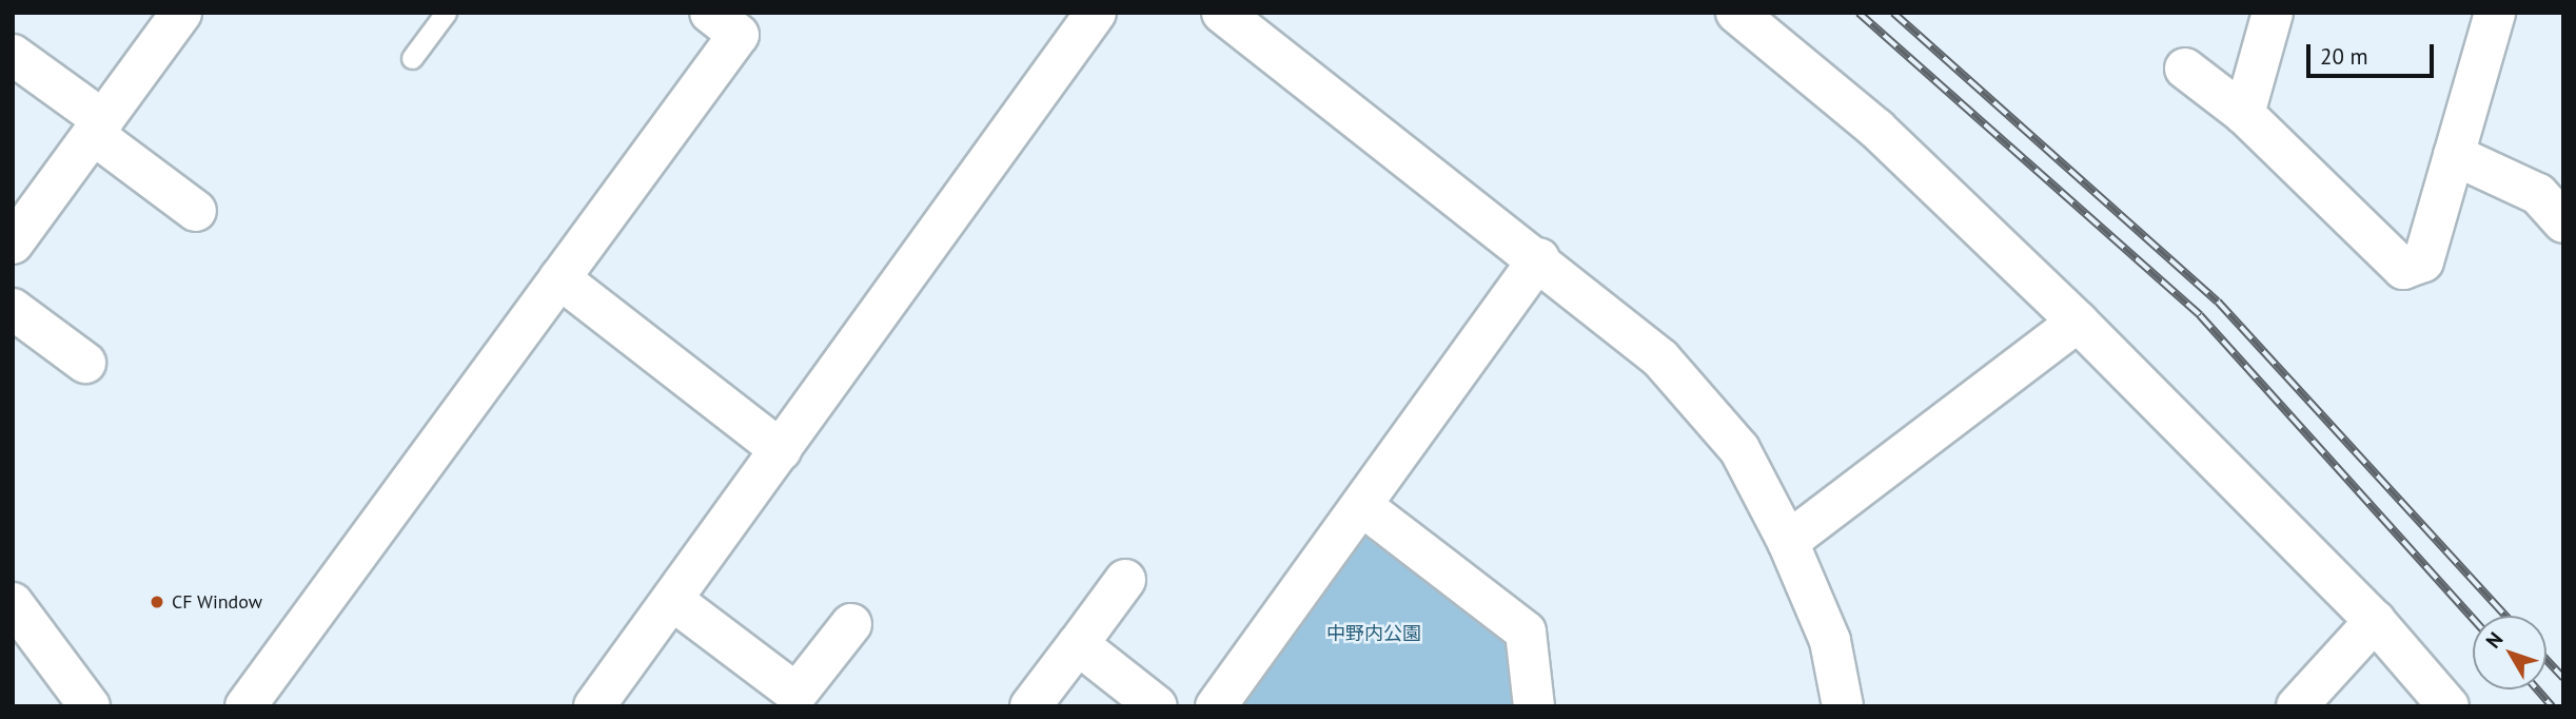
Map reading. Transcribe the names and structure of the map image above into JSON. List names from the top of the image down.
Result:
{
  "parks": ["中野内公園"],
  "places": ["CF Window"],
  "scale_bar": "20 m",
  "north": "top left"
}
